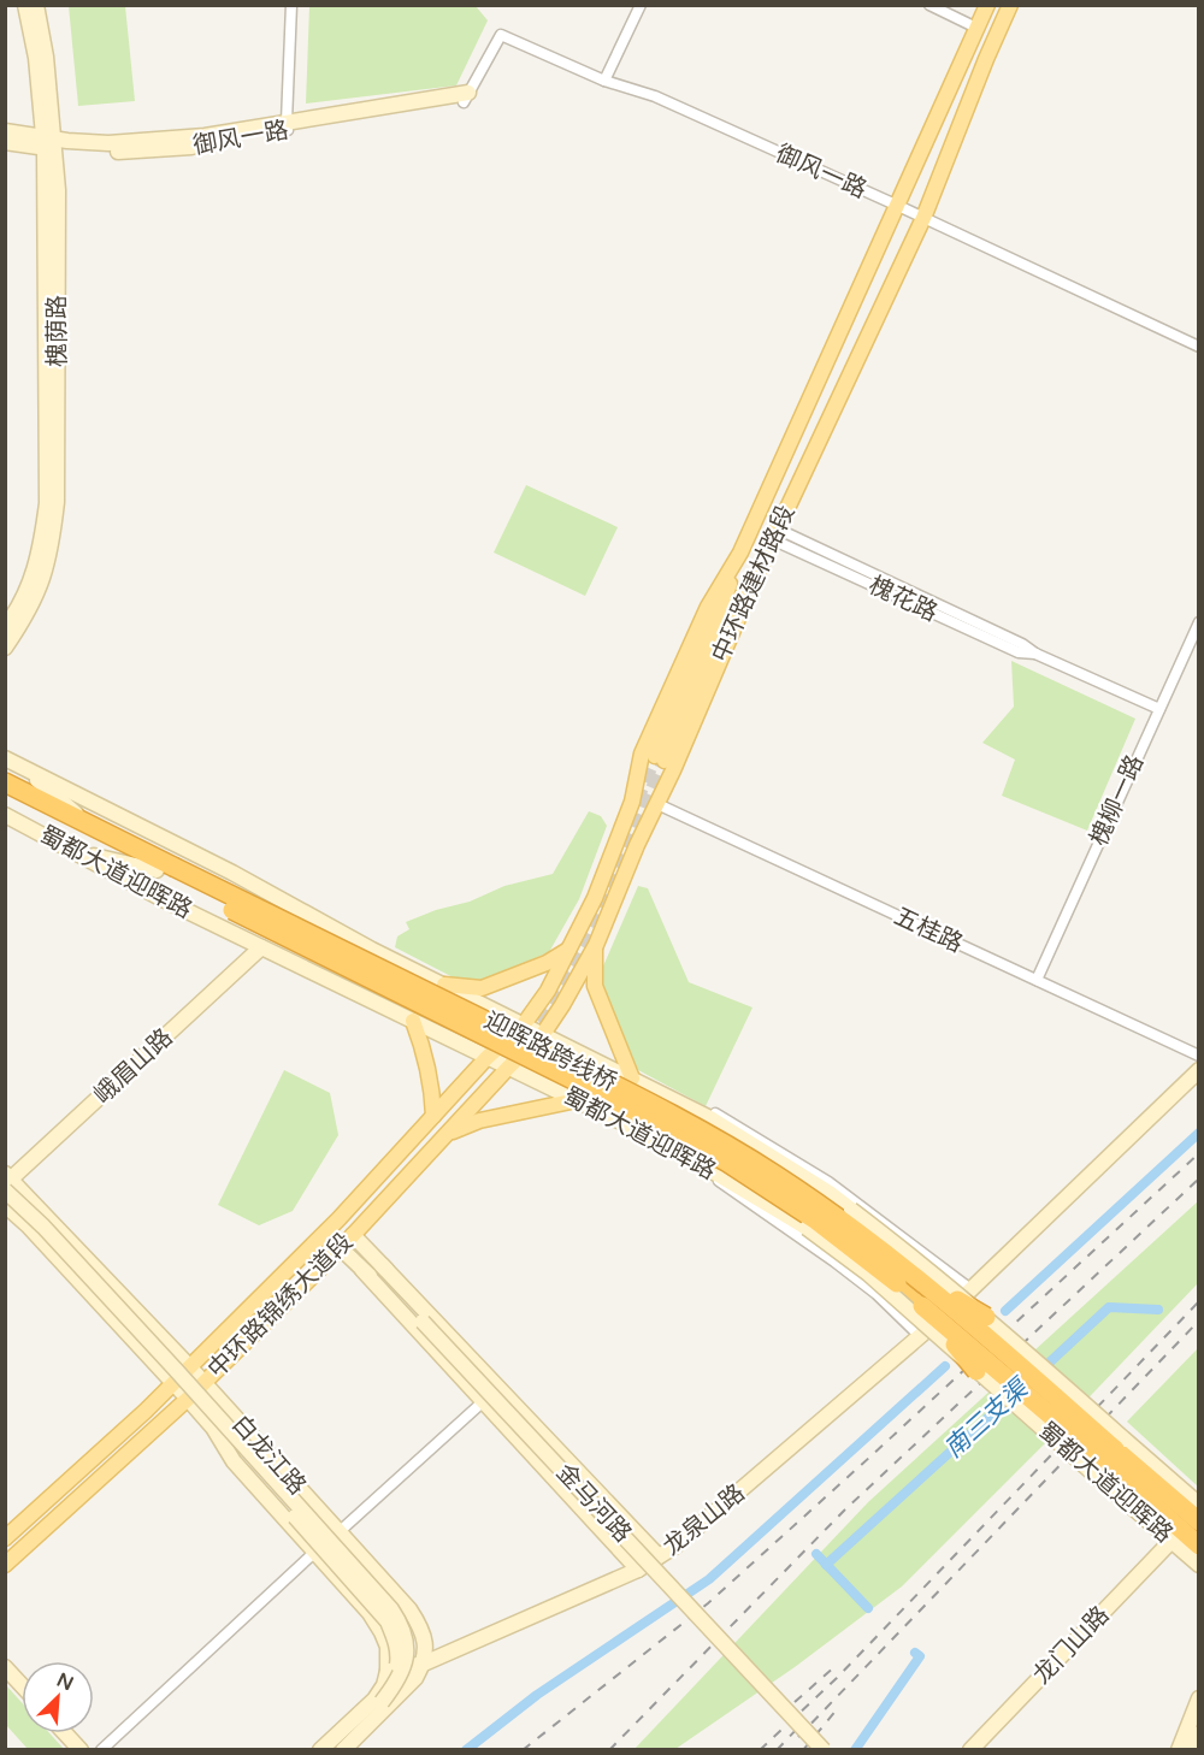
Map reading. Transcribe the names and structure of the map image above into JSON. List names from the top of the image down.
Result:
{
  "streets": {
    "highway": ["蜀都大道迎晖路", "迎晖路跨线桥"],
    "main road": ["中环路建材路段", "中环路锦绣大道段"],
    "street": [
      "御风一路",
      "槐荫路",
      "槐花路",
      "槐柳一路",
      "五桂路",
      "峨眉山路",
      "白龙江路",
      "金马河路",
      "龙泉山路",
      "龙门山路"
    ]
  },
  "crossings": [
    ["御风一路", "槐荫路"],
    ["御风一路", "中环路建材路段"],
    ["中环路建材路段", "槐花路"],
    ["中环路建材路段", "蜀都大道迎晖路"],
    ["中环路建材路段", "五桂路"],
    ["中环路建材路段", "中环路锦绣大道段"],
    ["槐花路", "槐柳一路"],
    ["槐柳一路", "五桂路"],
    ["蜀都大道迎晖路", "迎晖路跨线桥"],
    ["蜀都大道迎晖路", "峨眉山路"],
    ["蜀都大道迎晖路", "中环路锦绣大道段"],
    ["蜀都大道迎晖路", "龙门山路"],
    ["峨眉山路", "白龙江路"],
    ["中环路锦绣大道段", "白龙江路"],
    ["白龙江路", "龙泉山路"]
  ],
  "water": ["南三支渠"],
  "north": "top right"
}
